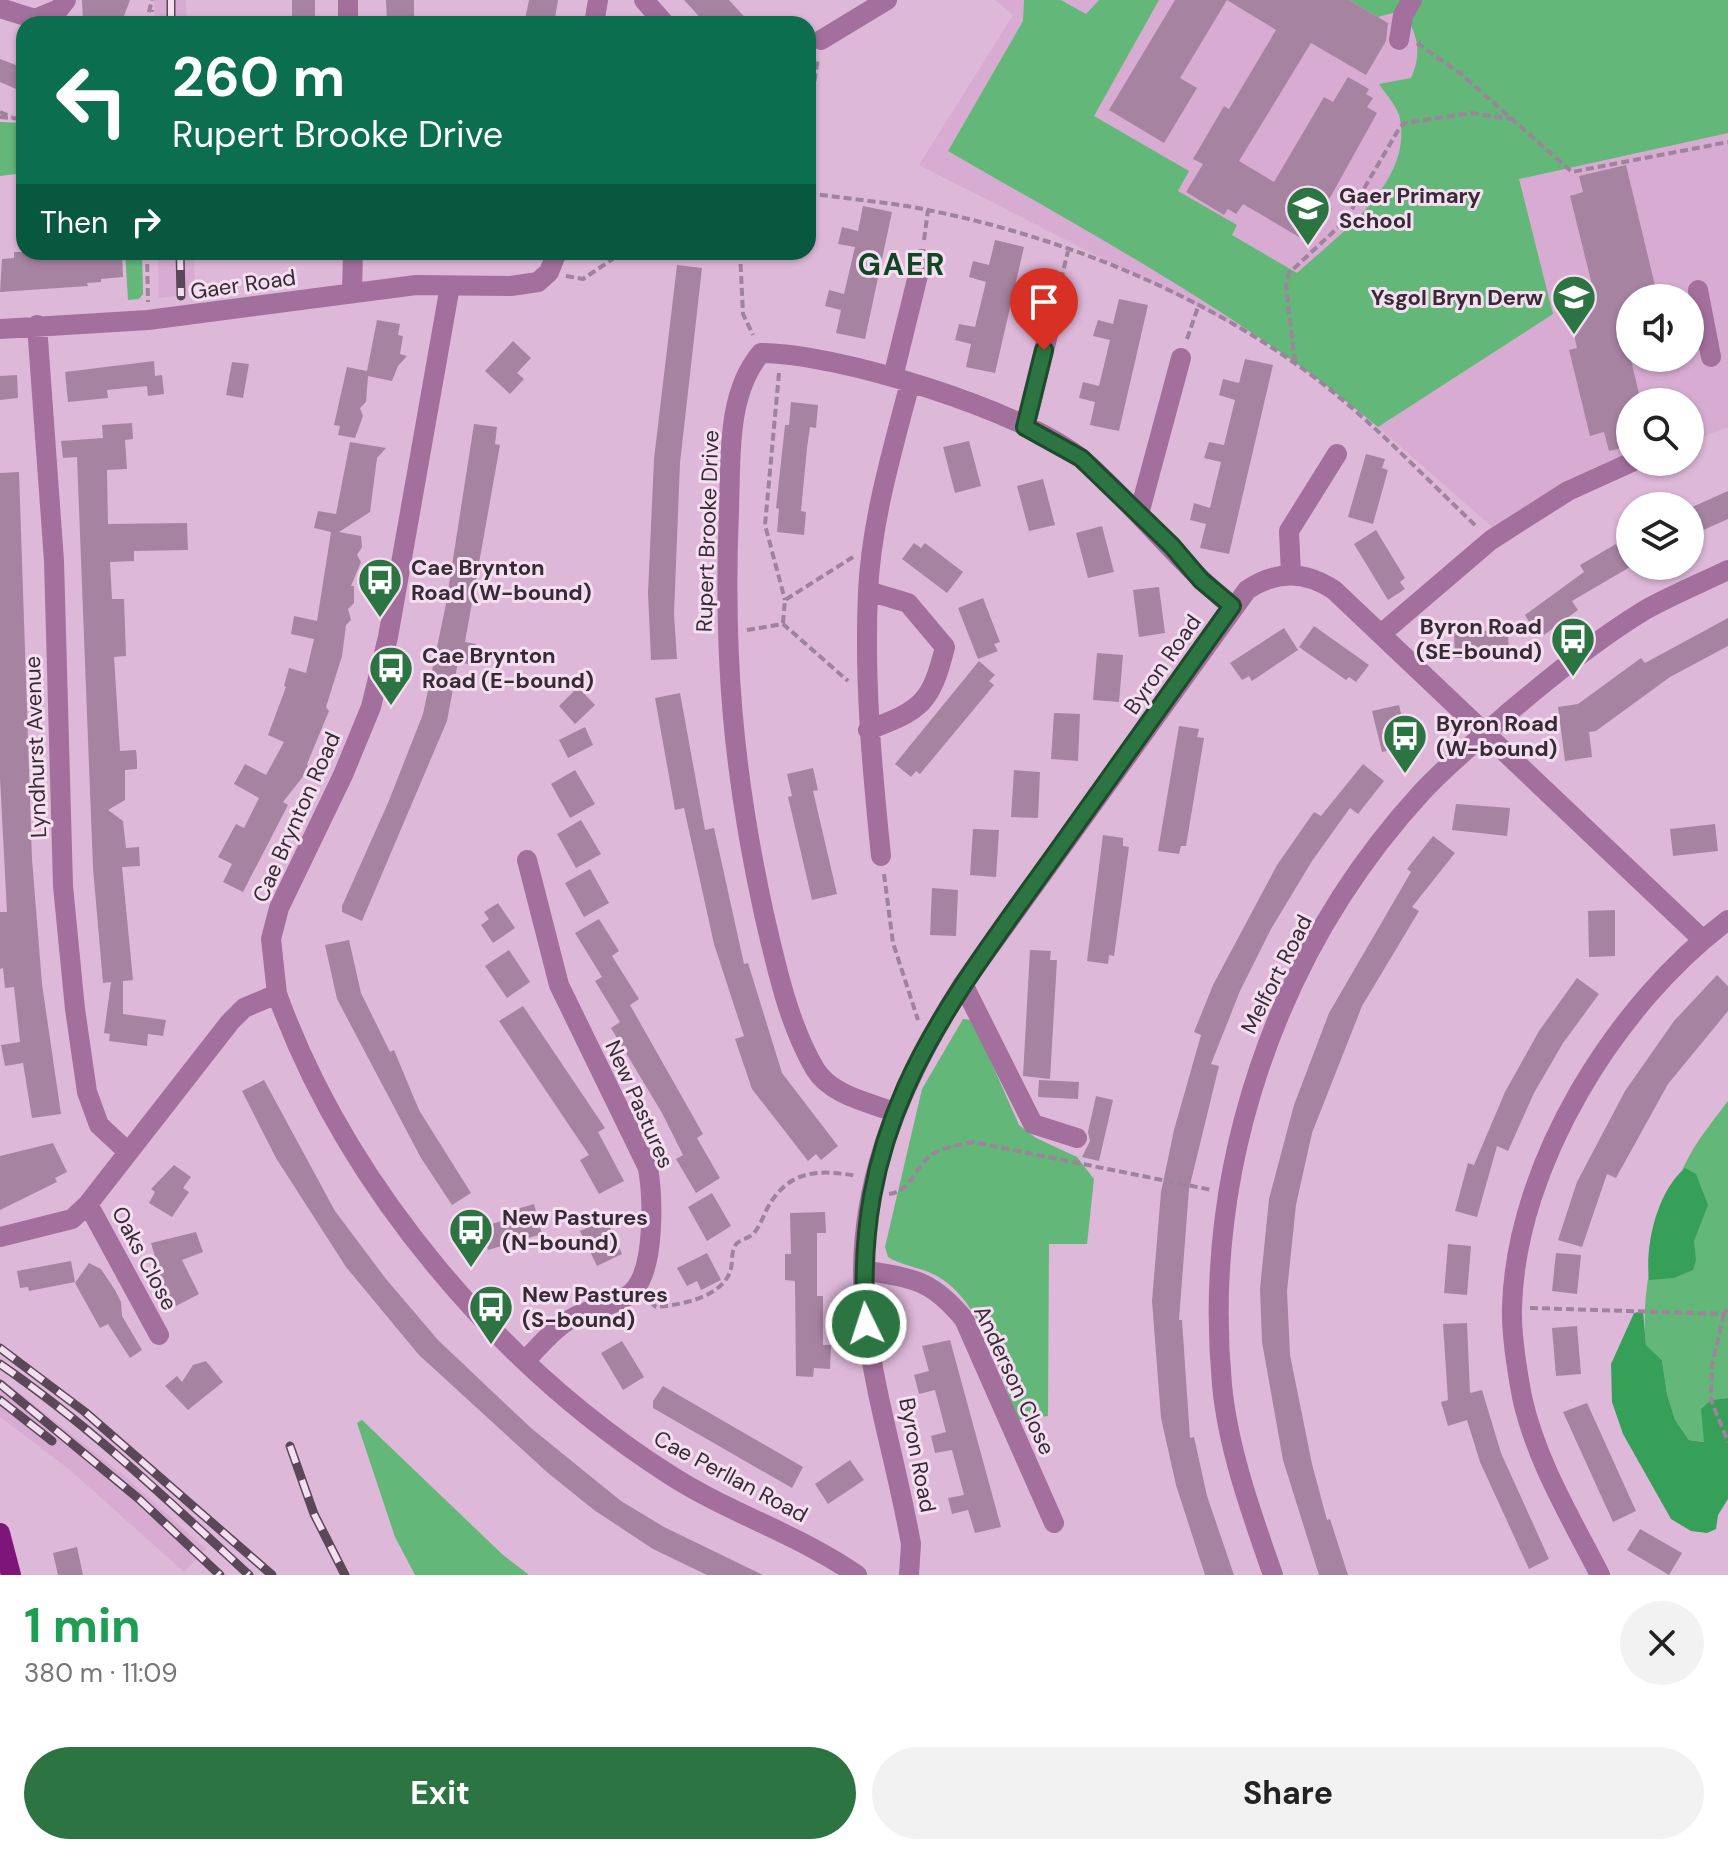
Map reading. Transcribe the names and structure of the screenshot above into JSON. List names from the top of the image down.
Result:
{
  "streets": {
    "street": [
      "Gaer Road",
      "Rupert Brooke Drive",
      "Byron Road",
      "Lyndhurst Avenue",
      "Cae Brynton Road",
      "Melfort Road",
      "New Pastures",
      "Oaks Close",
      "Anderson Close",
      "Cae Perllan Road"
    ]
  },
  "crossings": [
    ["Gaer Road", "Lyndhurst Avenue"],
    ["Gaer Road", "Cae Brynton Road"],
    ["Rupert Brooke Drive", "Byron Road"],
    ["Byron Road", "Anderson Close"],
    ["Cae Brynton Road", "Cae Perllan Road"]
  ],
  "districts": ["GAER"],
  "places": {
    "school or university": ["Gaer Primary School", "Ysgol Bryn Derw"],
    "bus stop": [
      "Cae Brynton Road (W-bound)",
      "Byron Road (SE-bound)",
      "Cae Brynton Road (E-bound)",
      "Byron Road (W-bound)",
      "New Pastures (N-bound)",
      "New Pastures (S-bound)"
    ]
  },
  "page": {
    "turn": ["260 m", "Rupert Brooke Drive"],
    "then": "Then",
    "heading": ["1 min", "380 m · 11:09"],
    "buttons": ["Exit", "Share"]
  }
}
